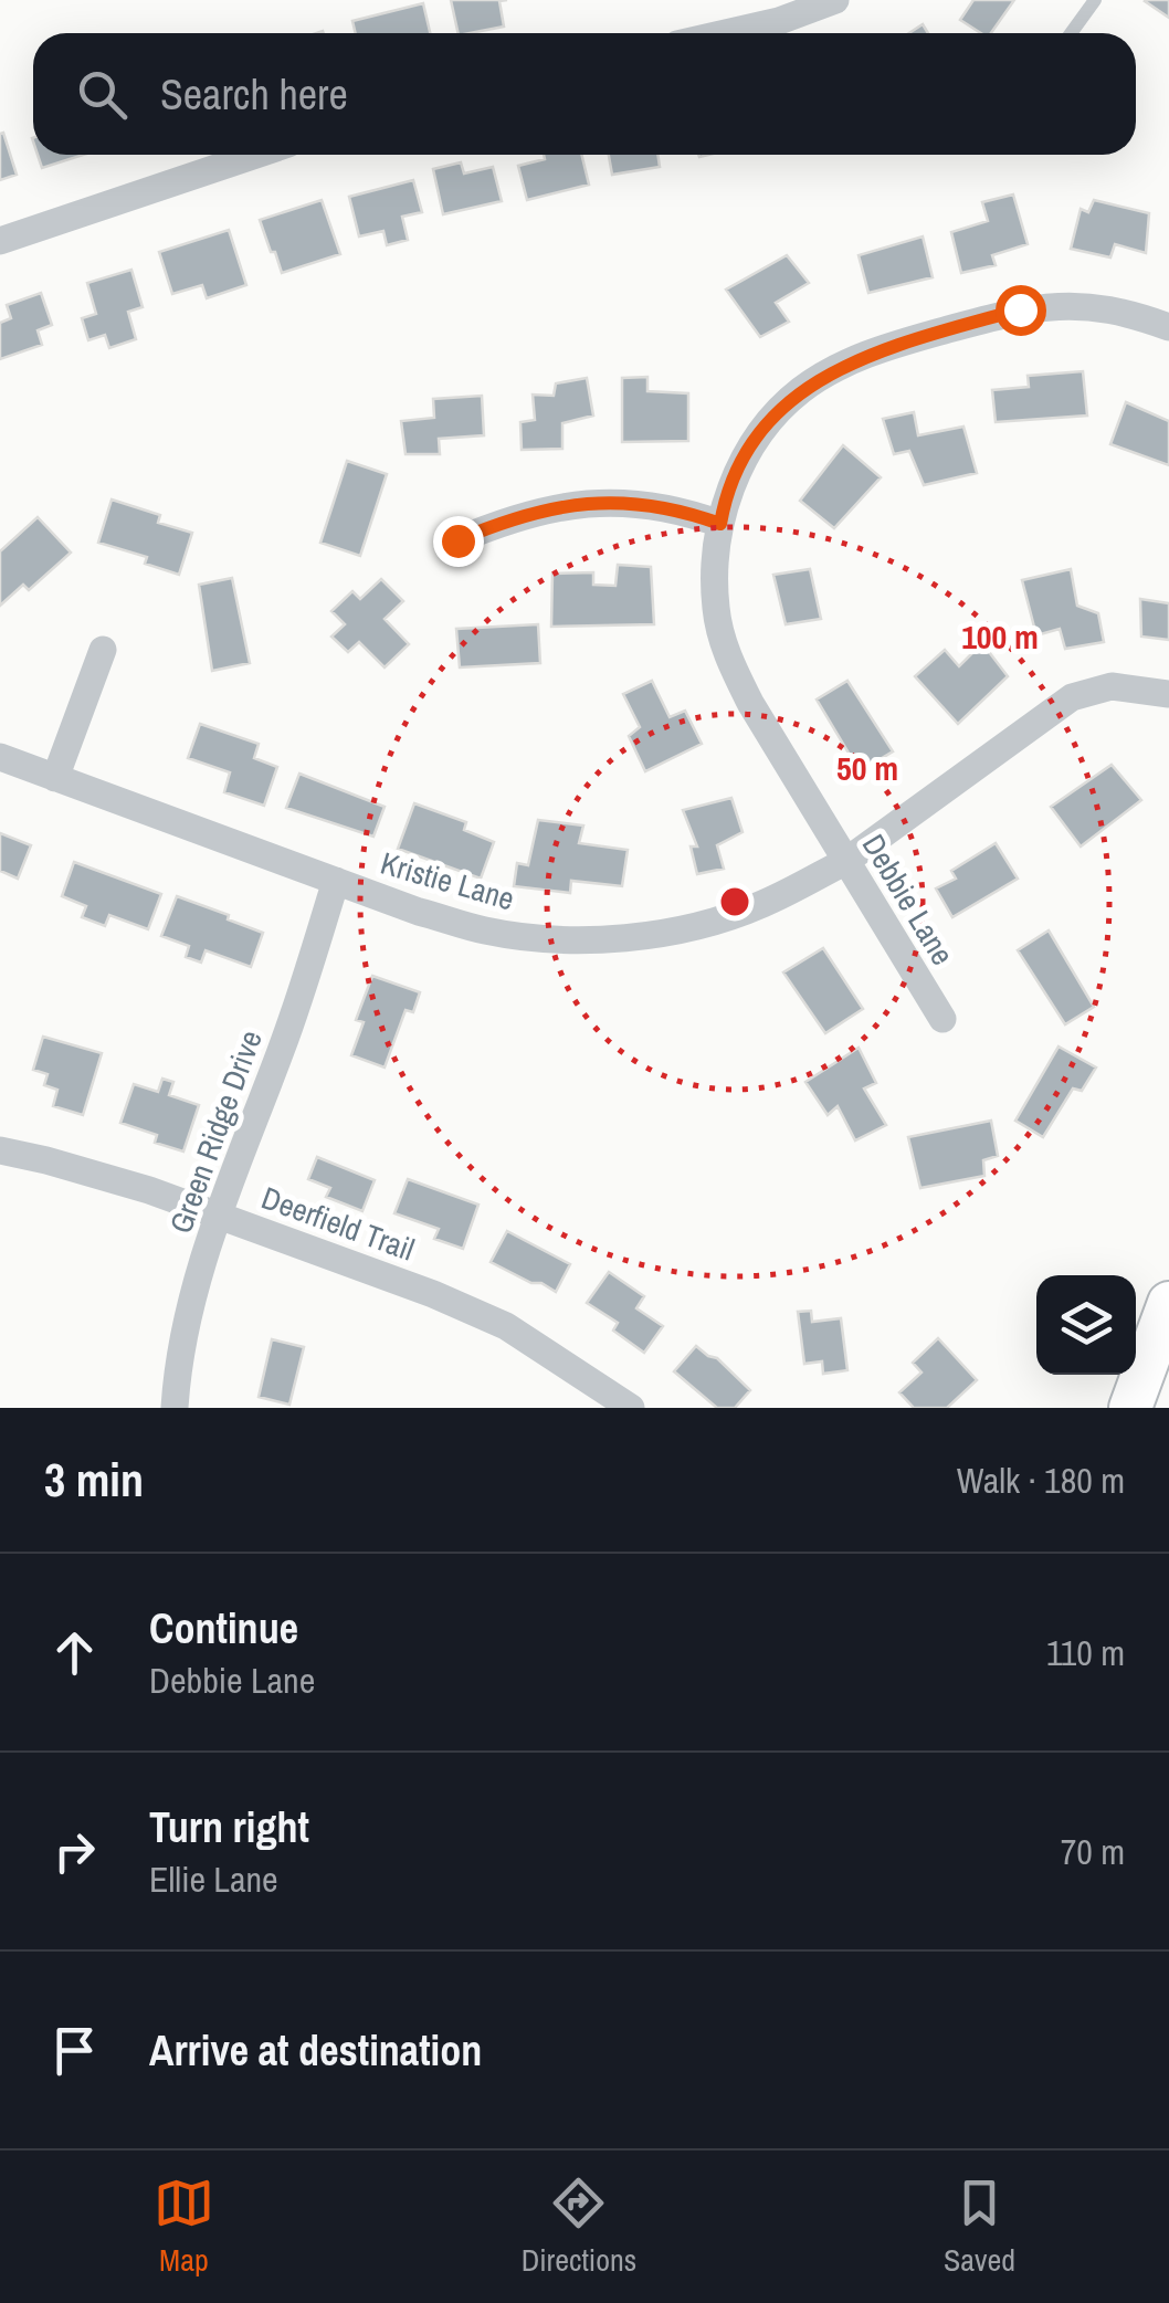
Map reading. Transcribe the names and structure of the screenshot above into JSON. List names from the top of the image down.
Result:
{
  "streets": {
    "street": [
      "Kristie Lane",
      "Debbie Lane",
      "Green Ridge Drive",
      "Deerfield Trail"
    ]
  },
  "crossings": [
    ["Kristie Lane", "Debbie Lane"],
    ["Kristie Lane", "Green Ridge Drive"],
    ["Green Ridge Drive", "Deerfield Trail"]
  ],
  "page": {
    "search": "Search here",
    "heading": ["3 min", "Walk · 180 m"],
    "list": [
      ["Continue", "Debbie Lane", "110 m"],
      ["Turn right", "Ellie Lane", "70 m"],
      "Arrive at destination"
    ],
    "nav": ["Map", "Directions", "Saved"]
  },
  "rings": ["100 m", "50 m"]
}
